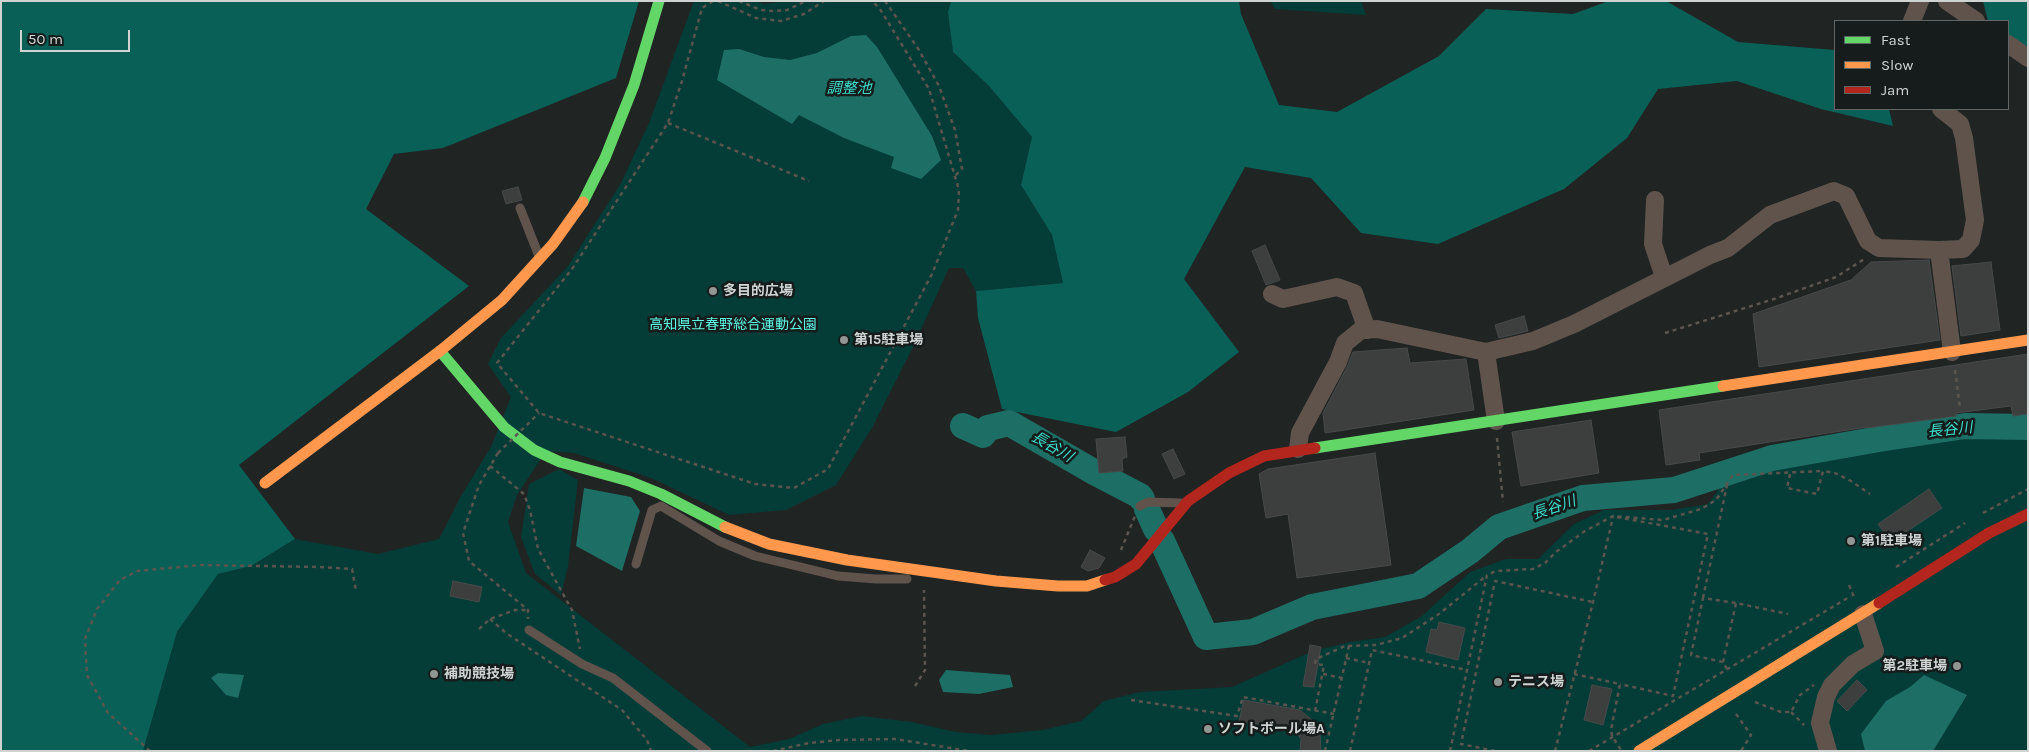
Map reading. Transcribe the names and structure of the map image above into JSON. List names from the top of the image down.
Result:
{
  "water": ["調整池", "長谷川"],
  "parks": ["高知県立春野総合運動公園"],
  "places": [
    "多目的広場",
    "第15駐車場",
    "第1駐車場",
    "第2駐車場",
    "補助競技場",
    "テニス場",
    "ソフトボール場A"
  ],
  "legend": ["Fast", "Slow", "Jam"],
  "scale_bar": "50 m"
}
